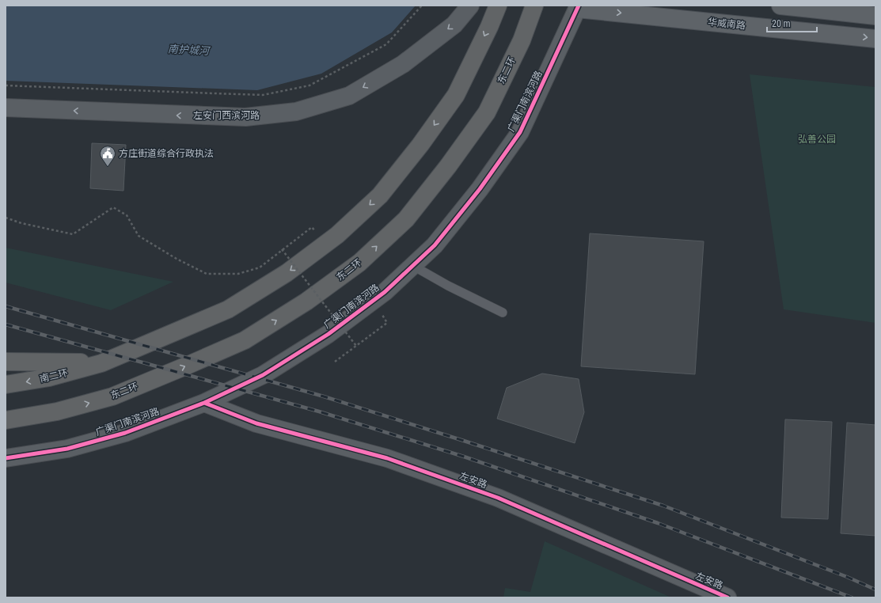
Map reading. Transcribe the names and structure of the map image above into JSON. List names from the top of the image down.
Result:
{
  "streets": {
    "highway": ["东二环", "南二环"],
    "main road": ["华威南路"],
    "street": ["广渠门南滨河路", "左安门西滨河路", "左安路"]
  },
  "crossings": [
    ["华威南路", "广渠门南滨河路"],
    ["广渠门南滨河路", "左安路"]
  ],
  "one_way": ["左安门西滨河路"],
  "water": ["南护城河"],
  "parks": ["弘善公园"],
  "places": {
    "public building": ["方庄街道综合行政执法"]
  },
  "scale_bar": "20 m"
}
